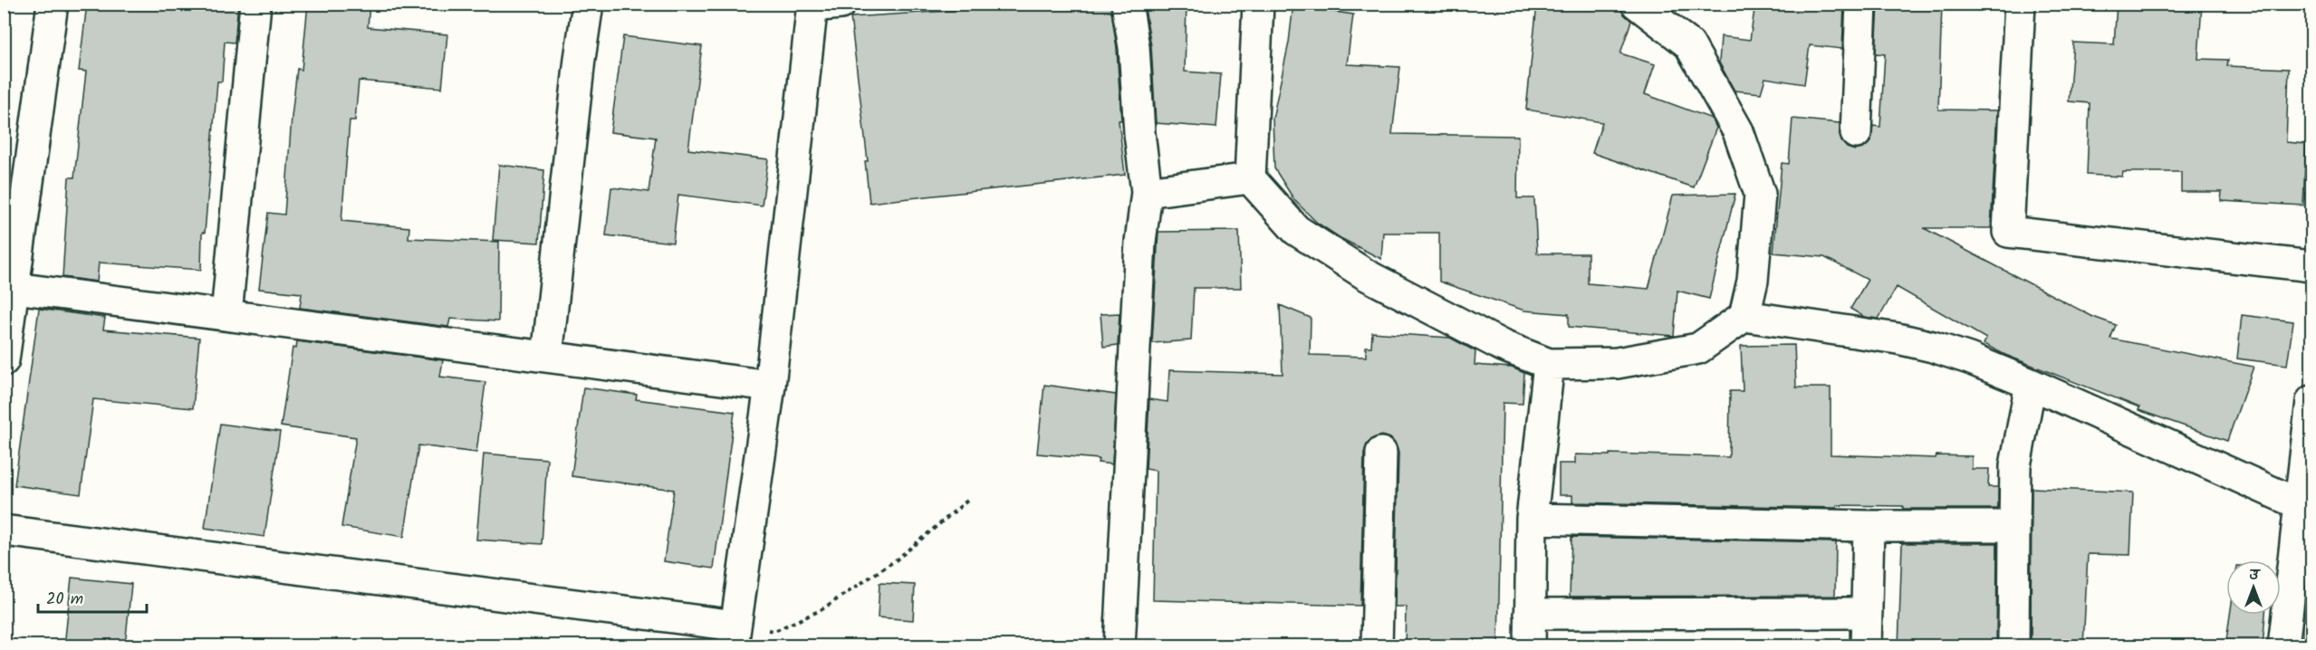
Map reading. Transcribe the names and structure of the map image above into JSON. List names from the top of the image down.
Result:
{
  "scale_bar": "20 m",
  "north": "top"
}
